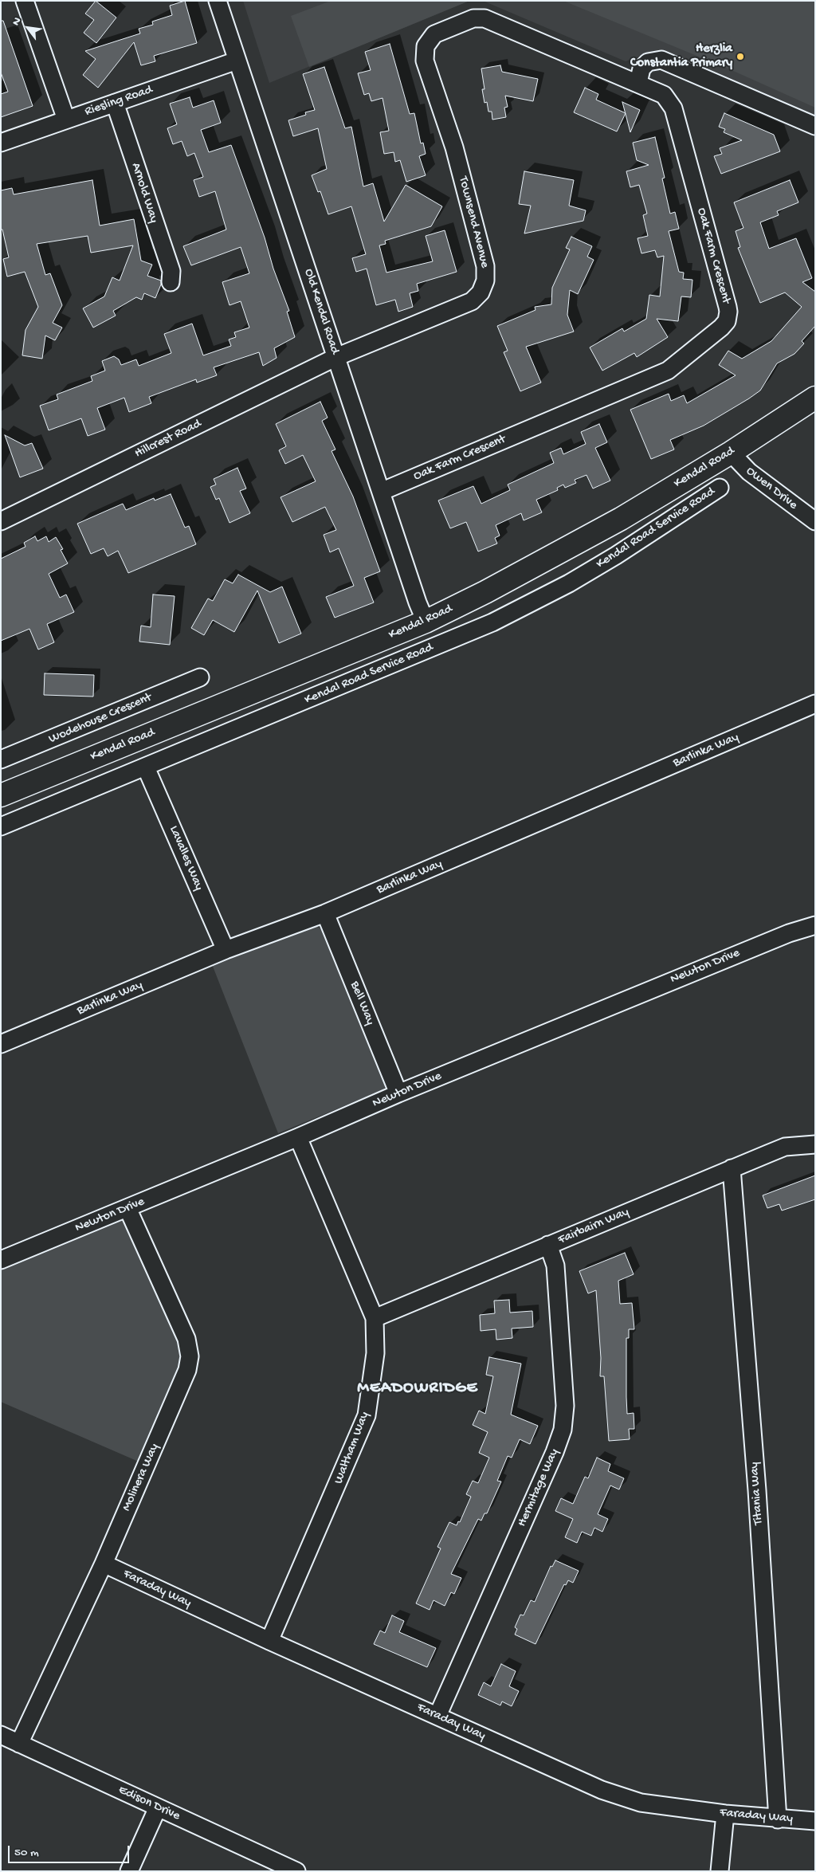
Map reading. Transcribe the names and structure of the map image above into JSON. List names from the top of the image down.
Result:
{
  "streets": {
    "main road": ["Kendal Road"],
    "street": [
      "Riesling Road",
      "Arnold Way",
      "Townsend Avenue",
      "Oak Farm Crescent",
      "Old Kendal Road",
      "Hillcrest Road",
      "Owen Drive",
      "Kendal Road Service Road",
      "Wodehouse Crescent",
      "Barlinka Way",
      "Lavalles Way",
      "Newton Drive",
      "Bell Way",
      "Fairbairn Way",
      "Waltham Way",
      "Molinera Way",
      "Hermitage Way",
      "Titania Way",
      "Faraday Way",
      "Edison Drive"
    ]
  },
  "crossings": [
    ["Riesling Road", "Arnold Way"],
    ["Riesling Road", "Old Kendal Road"],
    ["Townsend Avenue", "Oak Farm Crescent"],
    ["Townsend Avenue", "Old Kendal Road"],
    ["Townsend Avenue", "Hillcrest Road"],
    ["Oak Farm Crescent", "Old Kendal Road"],
    ["Old Kendal Road", "Hillcrest Road"],
    ["Old Kendal Road", "Kendal Road"],
    ["Kendal Road", "Owen Drive"],
    ["Kendal Road Service Road", "Lavalles Way"],
    ["Barlinka Way", "Lavalles Way"],
    ["Barlinka Way", "Bell Way"],
    ["Newton Drive", "Bell Way"],
    ["Newton Drive", "Waltham Way"],
    ["Newton Drive", "Molinera Way"],
    ["Fairbairn Way", "Waltham Way"],
    ["Fairbairn Way", "Hermitage Way"],
    ["Fairbairn Way", "Titania Way"],
    ["Waltham Way", "Faraday Way"],
    ["Molinera Way", "Faraday Way"],
    ["Molinera Way", "Edison Drive"],
    ["Hermitage Way", "Faraday Way"],
    ["Titania Way", "Faraday Way"]
  ],
  "districts": ["MEADOWRIDGE"],
  "places": ["Herzlia Constantia Primary"],
  "scale_bar": "50 m",
  "north": "top left"
}
